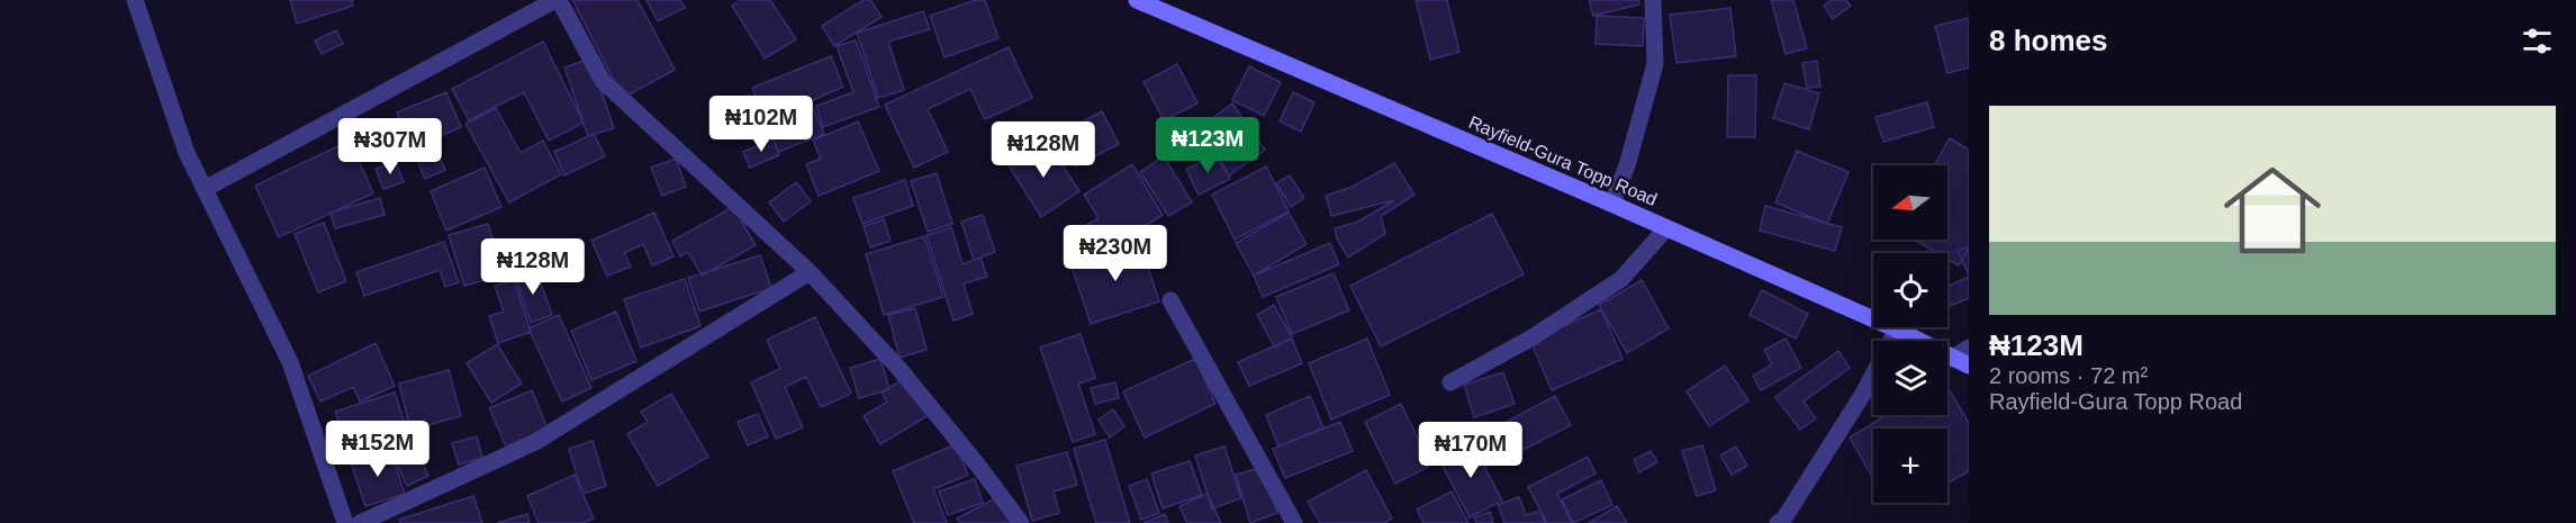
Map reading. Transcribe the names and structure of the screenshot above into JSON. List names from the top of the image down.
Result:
{
  "streets": {
    "street": ["Rayfield-Gura Topp Road"]
  },
  "north": "left",
  "page": {
    "heading": "8 homes",
    "list": [
      {
        "name": "₦123M",
        "note": "2 rooms · 72 m² · Rayfield-Gura Topp Road"
      }
    ],
    "price": [
      "₦102M",
      "₦123M",
      "₦307M",
      "₦128M",
      "₦230M",
      "₦128M",
      "₦152M",
      "₦170M"
    ],
    "map_buttons": "+"
  }
}
